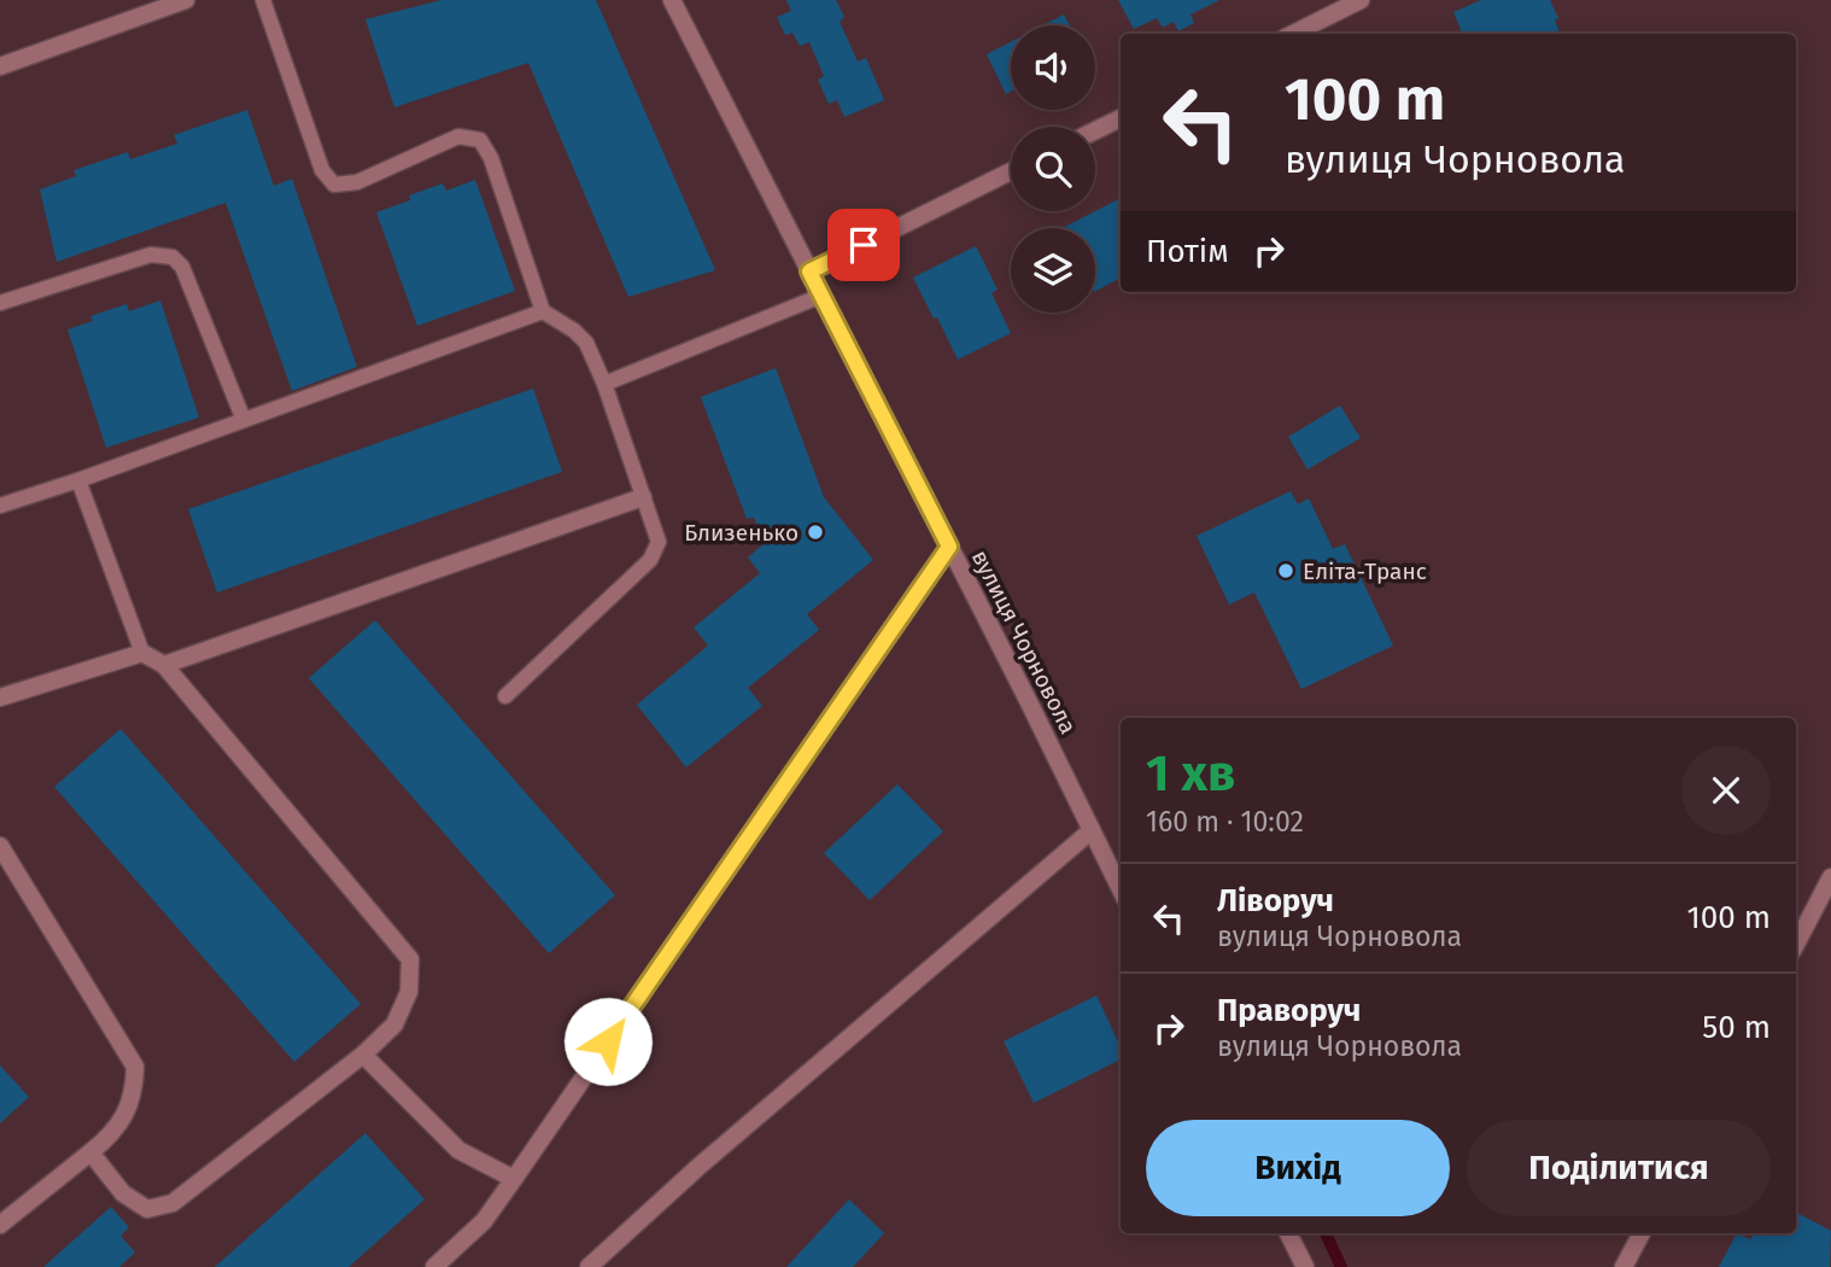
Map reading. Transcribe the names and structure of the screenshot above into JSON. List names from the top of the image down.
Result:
{
  "streets": {
    "street": ["вулиця Чорновола"]
  },
  "places": ["Близенько", "Еліта-Транс"],
  "page": {
    "turn": ["100 m", "вулиця Чорновола"],
    "then": "Потім",
    "heading": ["1 хв", "160 m · 10:02"],
    "list": [
      {
        "name": "Ліворуч",
        "note": "вулиця Чорновола",
        "value": "100 m"
      },
      {
        "name": "Праворуч",
        "note": "вулиця Чорновола",
        "value": "50 m"
      }
    ],
    "buttons": ["Вихід", "Поділитися"]
  }
}
